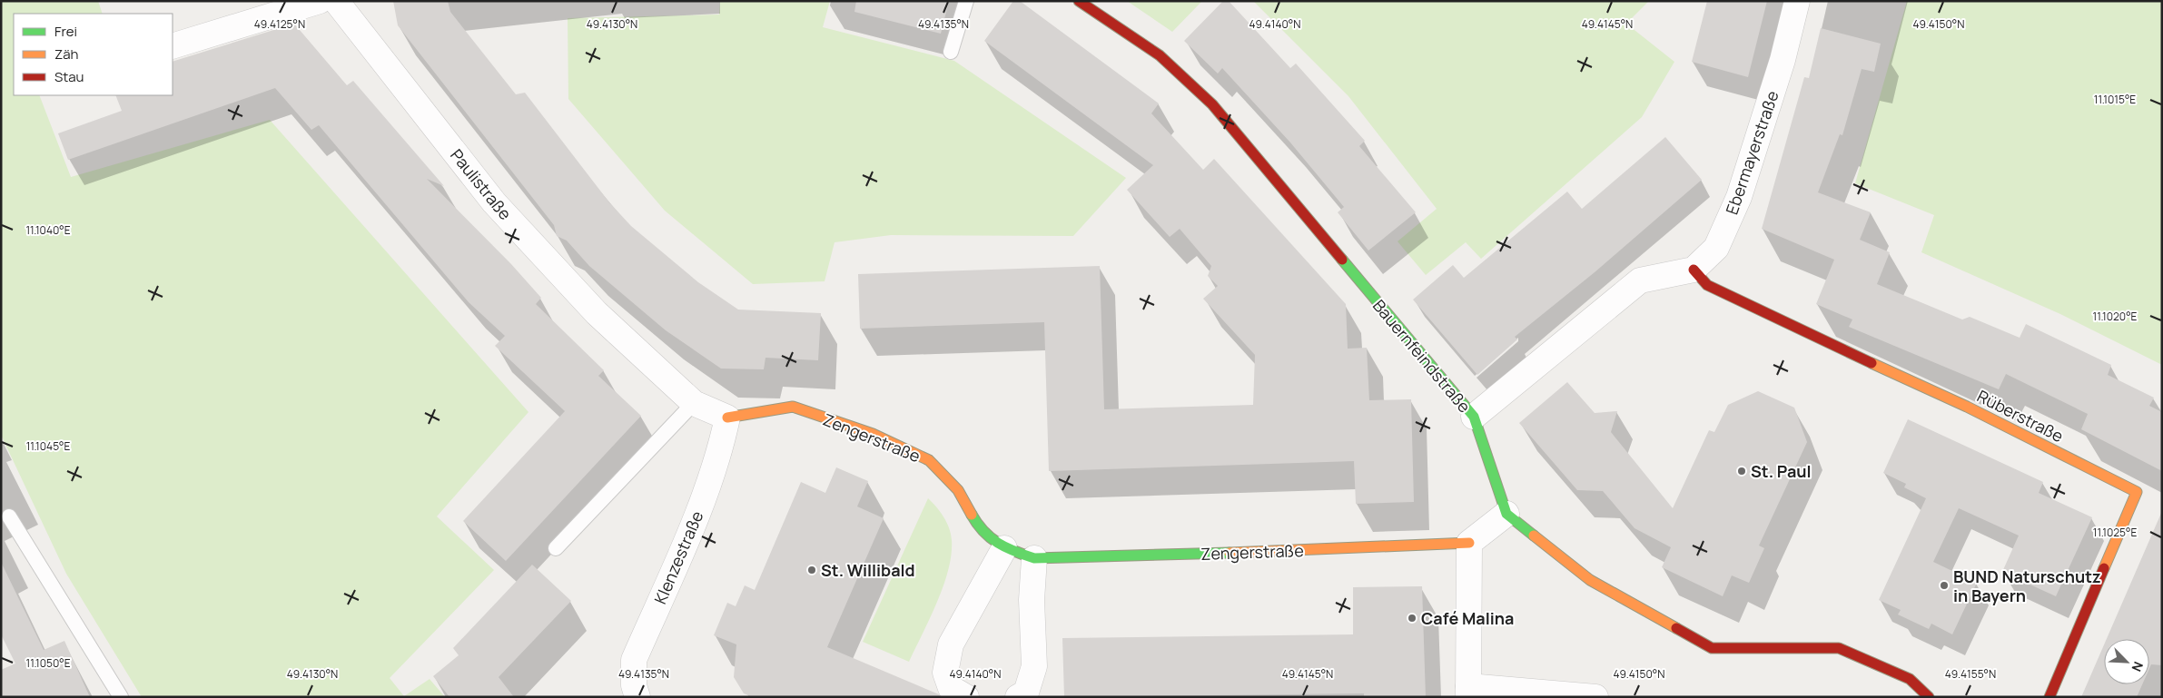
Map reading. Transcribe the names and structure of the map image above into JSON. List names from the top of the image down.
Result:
{
  "streets": {
    "street": [
      "Ebermayerstraße",
      "Paulistraße",
      "Bauernfeindstraße",
      "Rüberstraße",
      "Zengerstraße",
      "Klenzestraße"
    ]
  },
  "crossings": [
    ["Ebermayerstraße", "Rüberstraße"],
    ["Paulistraße", "Zengerstraße"],
    ["Paulistraße", "Klenzestraße"],
    ["Zengerstraße", "Klenzestraße"]
  ],
  "places": [
    "St. Paul",
    "St. Willibald",
    "BUND Naturschutz in Bayern",
    "Café Malina"
  ],
  "legend": ["Frei", "Zäh", "Stau"],
  "north": "bottom right",
  "coordinates": [
    "49.4130°N",
    "49.4135°N",
    "49.4140°N",
    "49.4145°N",
    "49.4150°N",
    "49.4125°N",
    "11.1015°E",
    "11.1040°E",
    "11.1020°E",
    "11.1045°E",
    "11.1025°E",
    "11.1050°E",
    "49.4155°N"
  ]
}
